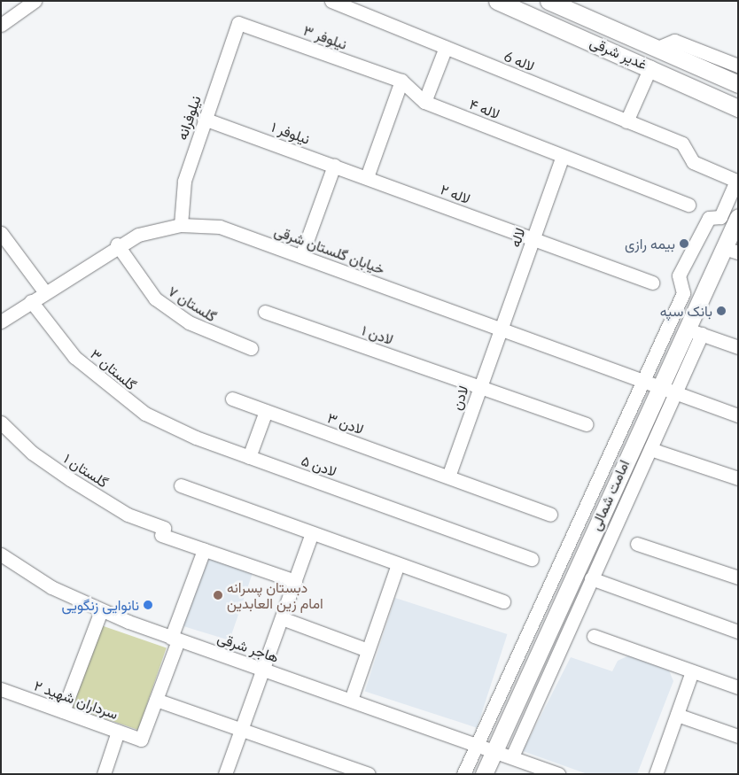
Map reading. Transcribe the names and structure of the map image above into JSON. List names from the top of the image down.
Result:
{
  "streets": {
    "main road": ["غدیر شرقی", "امامت شمالی"],
    "street": [
      "نیلوفر ۳",
      "لاله 6",
      "لاله ۴",
      "نیلوفرانه",
      "نیلوفر ۱",
      "لاله ۲",
      "لاله",
      "خیابان گلستان شرقی",
      "گلستان ۷",
      "لادن ۱",
      "گلستان ۳",
      "لادن",
      "لادن ۳",
      "لادن ۵",
      "گلستان ۱",
      "هاجر شرقی",
      "سرداران شهید ۲"
    ]
  },
  "crossings": [
    ["نیلوفر ۳", "لاله ۴"],
    ["نیلوفر ۳", "نیلوفرانه"],
    ["لاله ۴", "لاله"],
    ["نیلوفرانه", "نیلوفر ۱"],
    ["نیلوفرانه", "خیابان گلستان شرقی"],
    ["نیلوفر ۱", "لاله ۲"],
    ["لاله ۲", "لاله"],
    ["لاله", "خیابان گلستان شرقی"],
    ["لاله", "لادن"],
    ["خیابان گلستان شرقی", "گلستان ۷"],
    ["خیابان گلستان شرقی", "گلستان ۳"],
    ["خیابان گلستان شرقی", "لادن"],
    ["خیابان گلستان شرقی", "امامت شمالی"],
    ["لادن ۱", "لادن"],
    ["گلستان ۳", "لادن ۵"],
    ["لادن", "لادن ۳"],
    ["امامت شمالی", "هاجر شرقی"]
  ],
  "places": [
    "بیمه رازی",
    "بانک سپه",
    "دبستان پسرانه امام زین العابدین",
    "نانوایی زنگویی"
  ]
}
